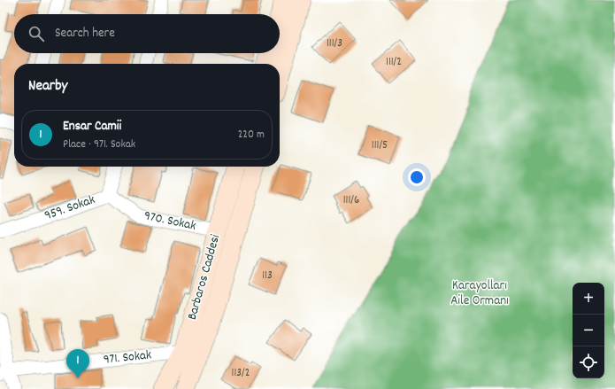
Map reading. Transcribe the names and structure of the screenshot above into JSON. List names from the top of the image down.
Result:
{
  "streets": {
    "main road": ["Barbaros Caddesi"],
    "street": ["959. Sokak", "970. Sokak", "971. Sokak"]
  },
  "crossings": [
    ["959. Sokak", "970. Sokak"],
    ["970. Sokak", "Barbaros Caddesi"],
    ["Barbaros Caddesi", "971. Sokak"]
  ],
  "parks": ["Karayolları Aile Ormanı"],
  "house_numbers": [
    "111/3",
    "111/2",
    "111/5",
    "111/6",
    "113",
    "113/2"
  ],
  "page": {
    "search": "Search here",
    "heading": "Nearby",
    "list": [
      {
        "mark": "1",
        "name": "Ensar Camii",
        "note": "Place · 971. Sokak",
        "value": "220 m"
      }
    ],
    "map_buttons": ["+", "−"],
    "pins": "1"
  }
}
